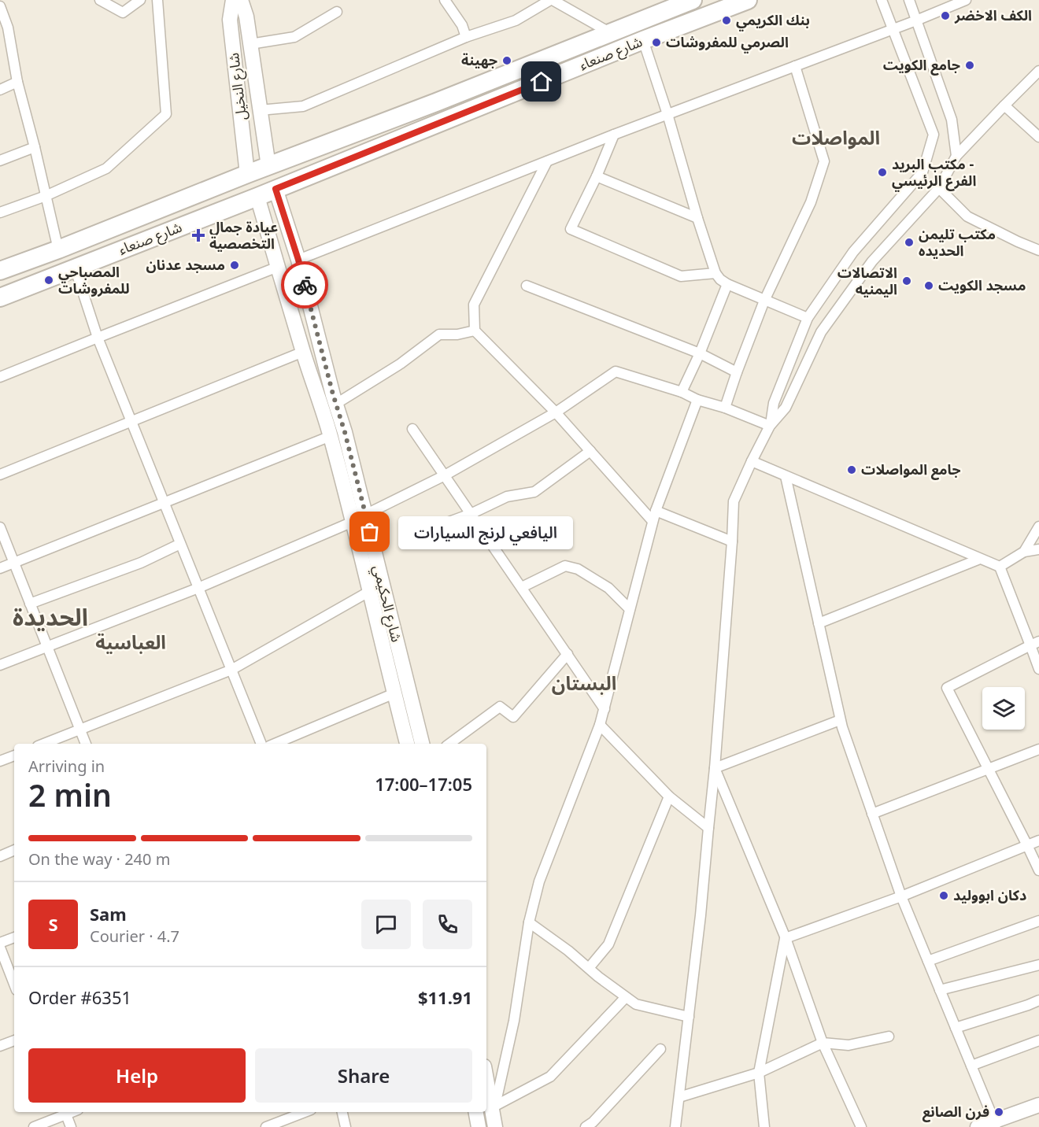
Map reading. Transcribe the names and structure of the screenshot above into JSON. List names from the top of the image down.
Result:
{
  "streets": {
    "highway": ["شارع صنعاء"],
    "street": ["شارع النخيل", "شارع الحكيمي"]
  },
  "crossings": [
    ["شارع صنعاء", "شارع النخيل"],
    ["شارع صنعاء", "شارع الحكيمي"]
  ],
  "districts": [
    "المواصلات",
    "الحديدة",
    "العباسية",
    "البستان"
  ],
  "places": {
    "other": [
      "الكف الاخضر",
      "بنك الكريمي",
      "الصرمي للمفروشات",
      "جهينة",
      "جامع الكويت",
      "مكتب البريد - الفرع الرئيسي",
      "مكتب تليمن الحديده",
      "مسجد عدنان",
      "المصباحي للمفروشات",
      "الاتصالات اليمنيه",
      "مسجد الكويت",
      "جامع المواصلات",
      "اليافعي لرنج السيارات",
      "دكان ابووليد",
      "فرن الصانع"
    ],
    "health": ["عيادة جمال التخصصية"]
  },
  "page": {
    "bubble": "اليافعي لرنج السيارات",
    "heading": ["2 min", "Arriving in", "17:00–17:05"],
    "panel": [
      "Sam",
      "Courier · 4.7",
      "Order #6351",
      "$11.91"
    ],
    "bar": "On the way · 240 m",
    "round": "S",
    "buttons": ["Help", "Share"]
  }
}
